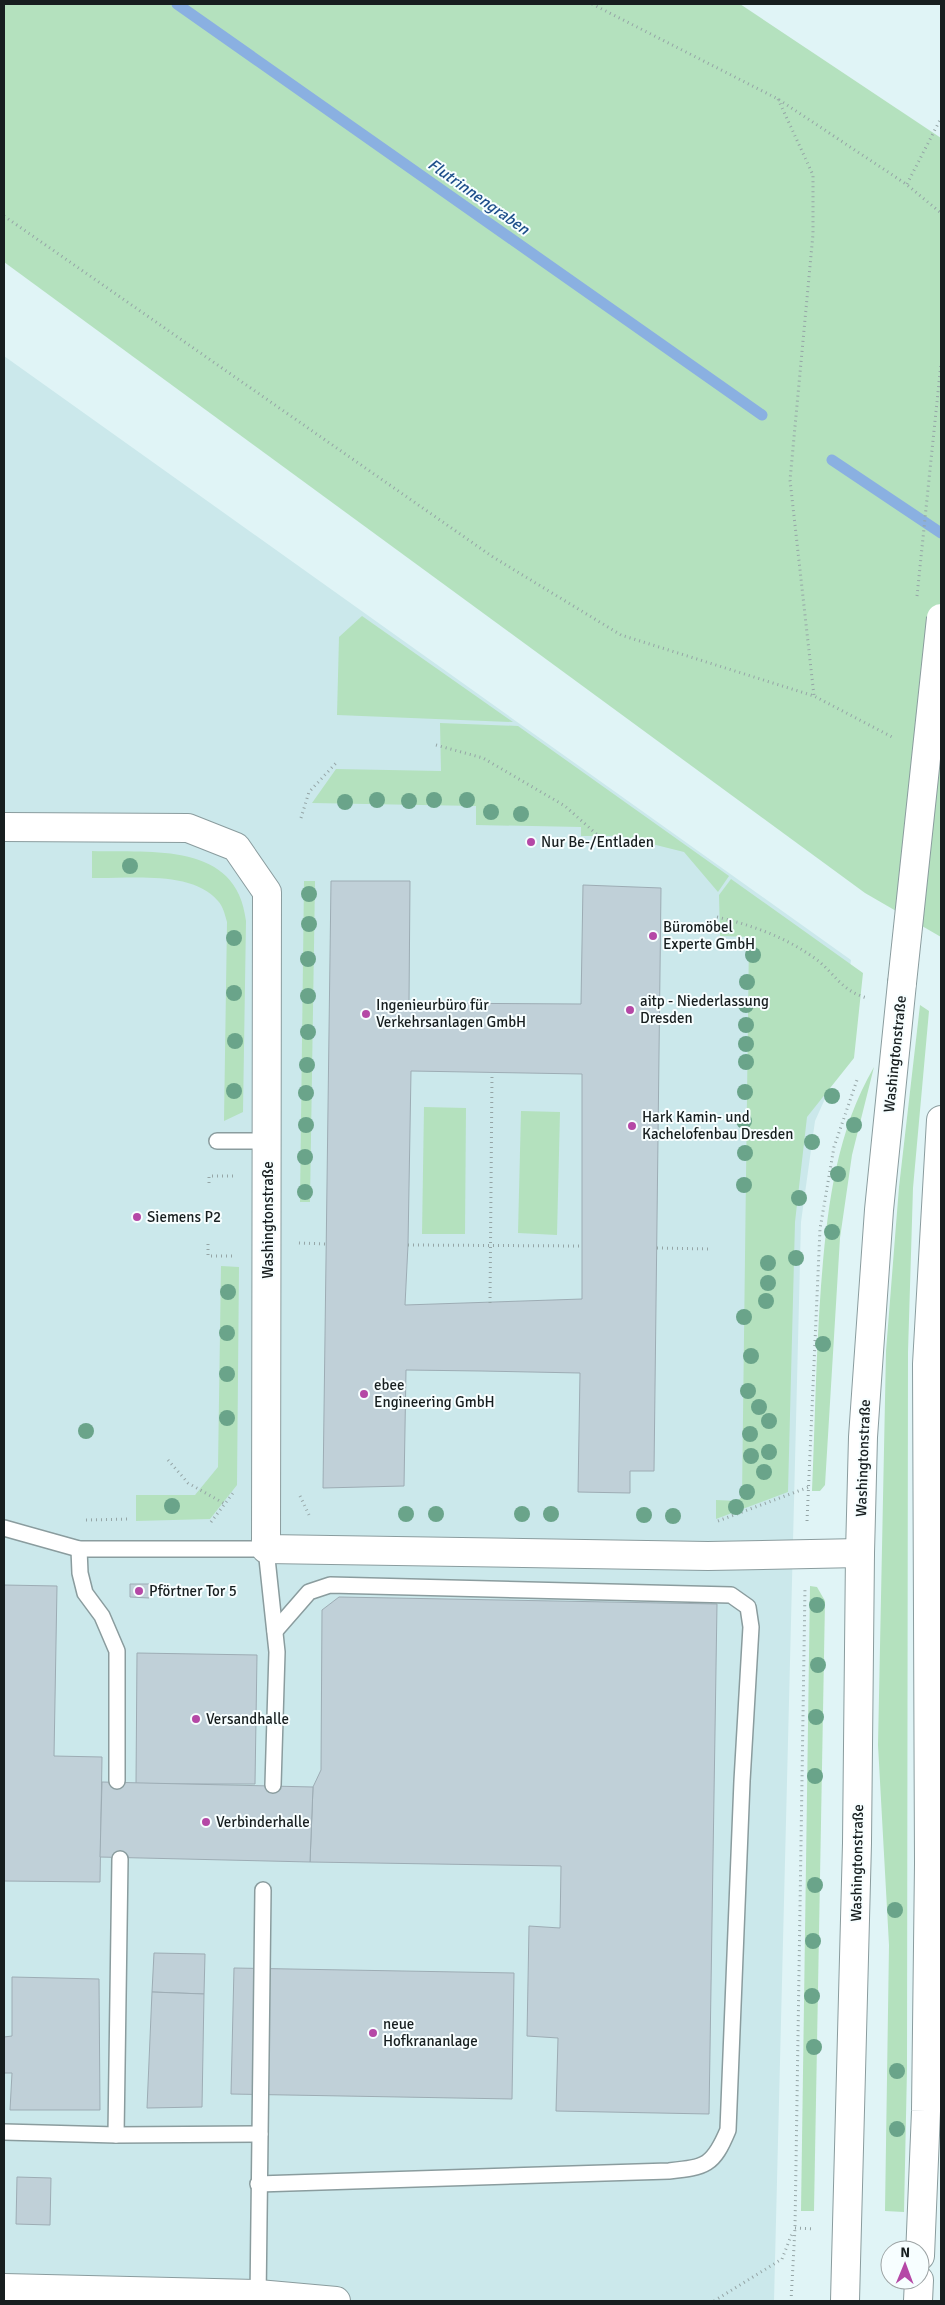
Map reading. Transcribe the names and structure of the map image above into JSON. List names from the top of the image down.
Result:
{
  "streets": {
    "main road": ["Washingtonstraße"]
  },
  "water": ["Flutrinnengraben"],
  "places": [
    "Nur Be-/Entladen",
    "Büromöbel Experte GmbH",
    "aitp - Niederlassung Dresden",
    "Ingenieurbüro für Verkehrsanlagen GmbH",
    "Hark Kamin- und Kachelofenbau Dresden",
    "Siemens P2",
    "ebee Engineering GmbH",
    "Pförtner Tor 5",
    "Versandhalle",
    "Verbinderhalle",
    "neue Hofkrananlage"
  ],
  "north": "top"
}
